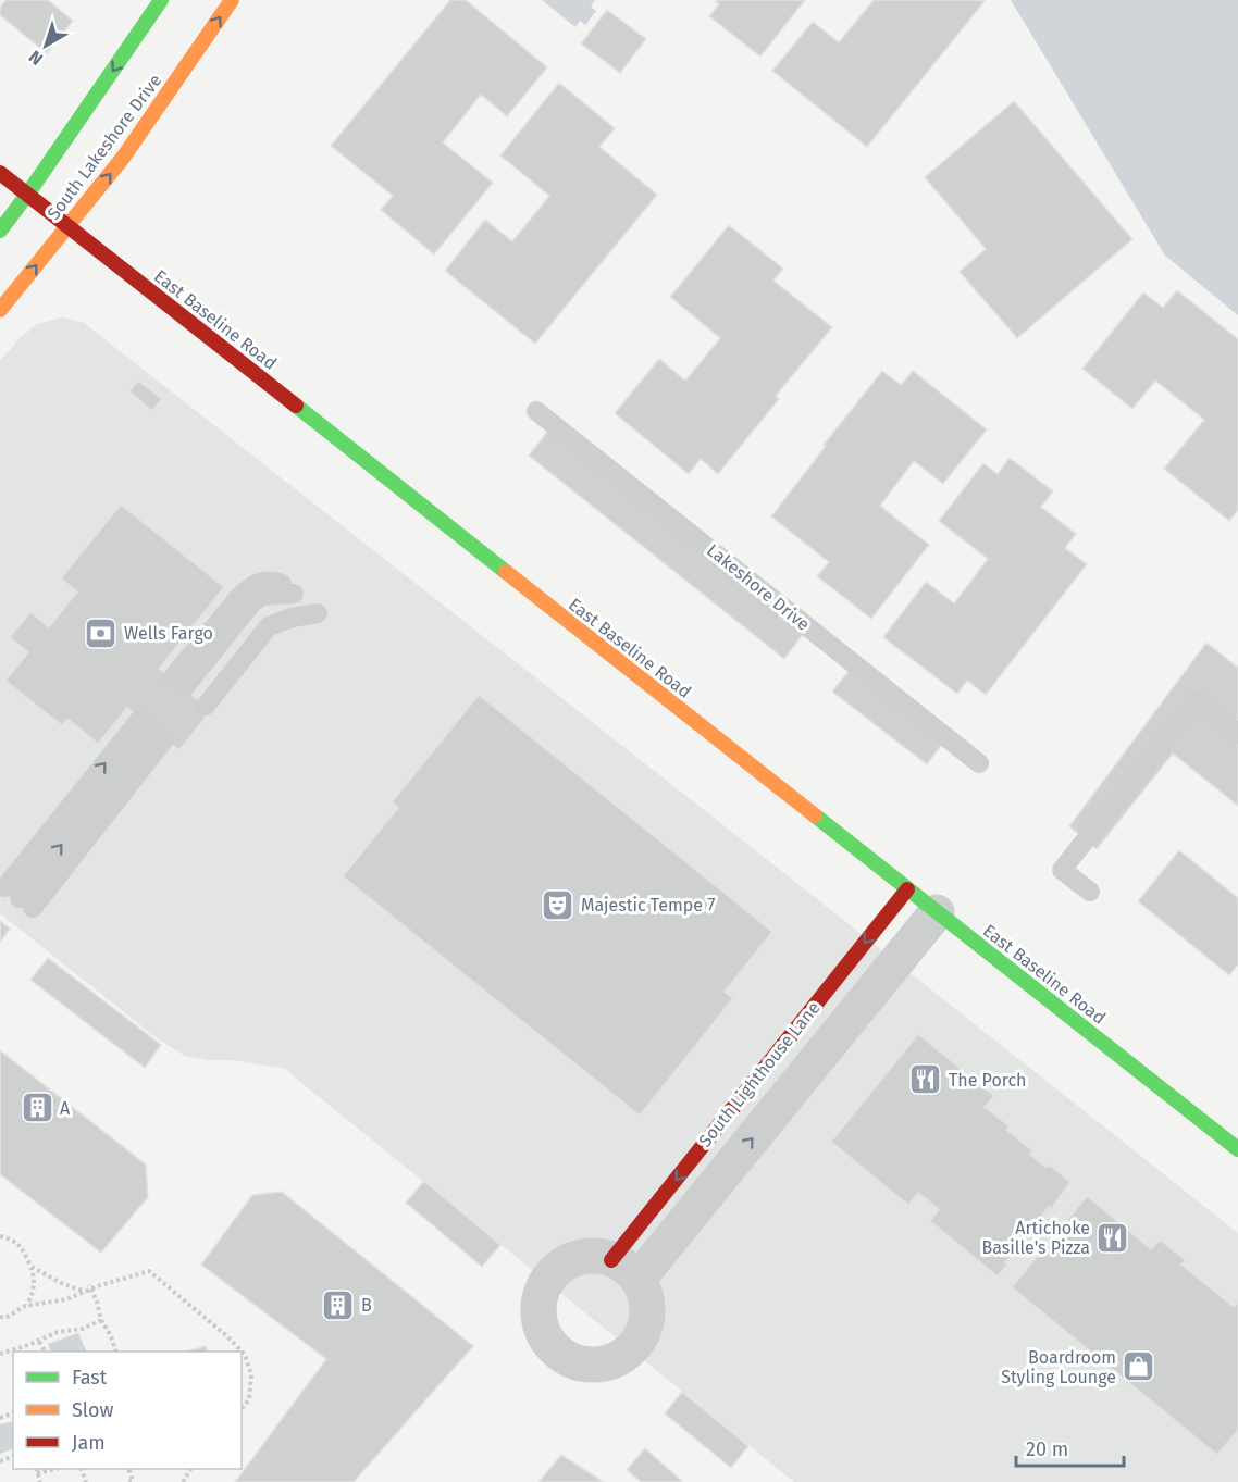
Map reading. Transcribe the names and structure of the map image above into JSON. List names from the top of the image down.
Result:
{
  "streets": {
    "main road": ["South Lakeshore Drive", "East Baseline Road", "South Lighthouse Lane"],
    "lane": ["Lakeshore Drive"]
  },
  "crossings": [
    ["South Lakeshore Drive", "East Baseline Road"],
    ["East Baseline Road", "South Lighthouse Lane"]
  ],
  "places": {
    "bank": ["Wells Fargo"],
    "theatre": ["Majestic Tempe 7"],
    "restaurant": ["The Porch", "Artichoke Basille's Pizza"],
    "building": ["A", "B"],
    "shop": ["Boardroom Styling Lounge"]
  },
  "legend": ["Fast", "Slow", "Jam"],
  "scale_bar": "20 m",
  "north": "bottom left"
}
